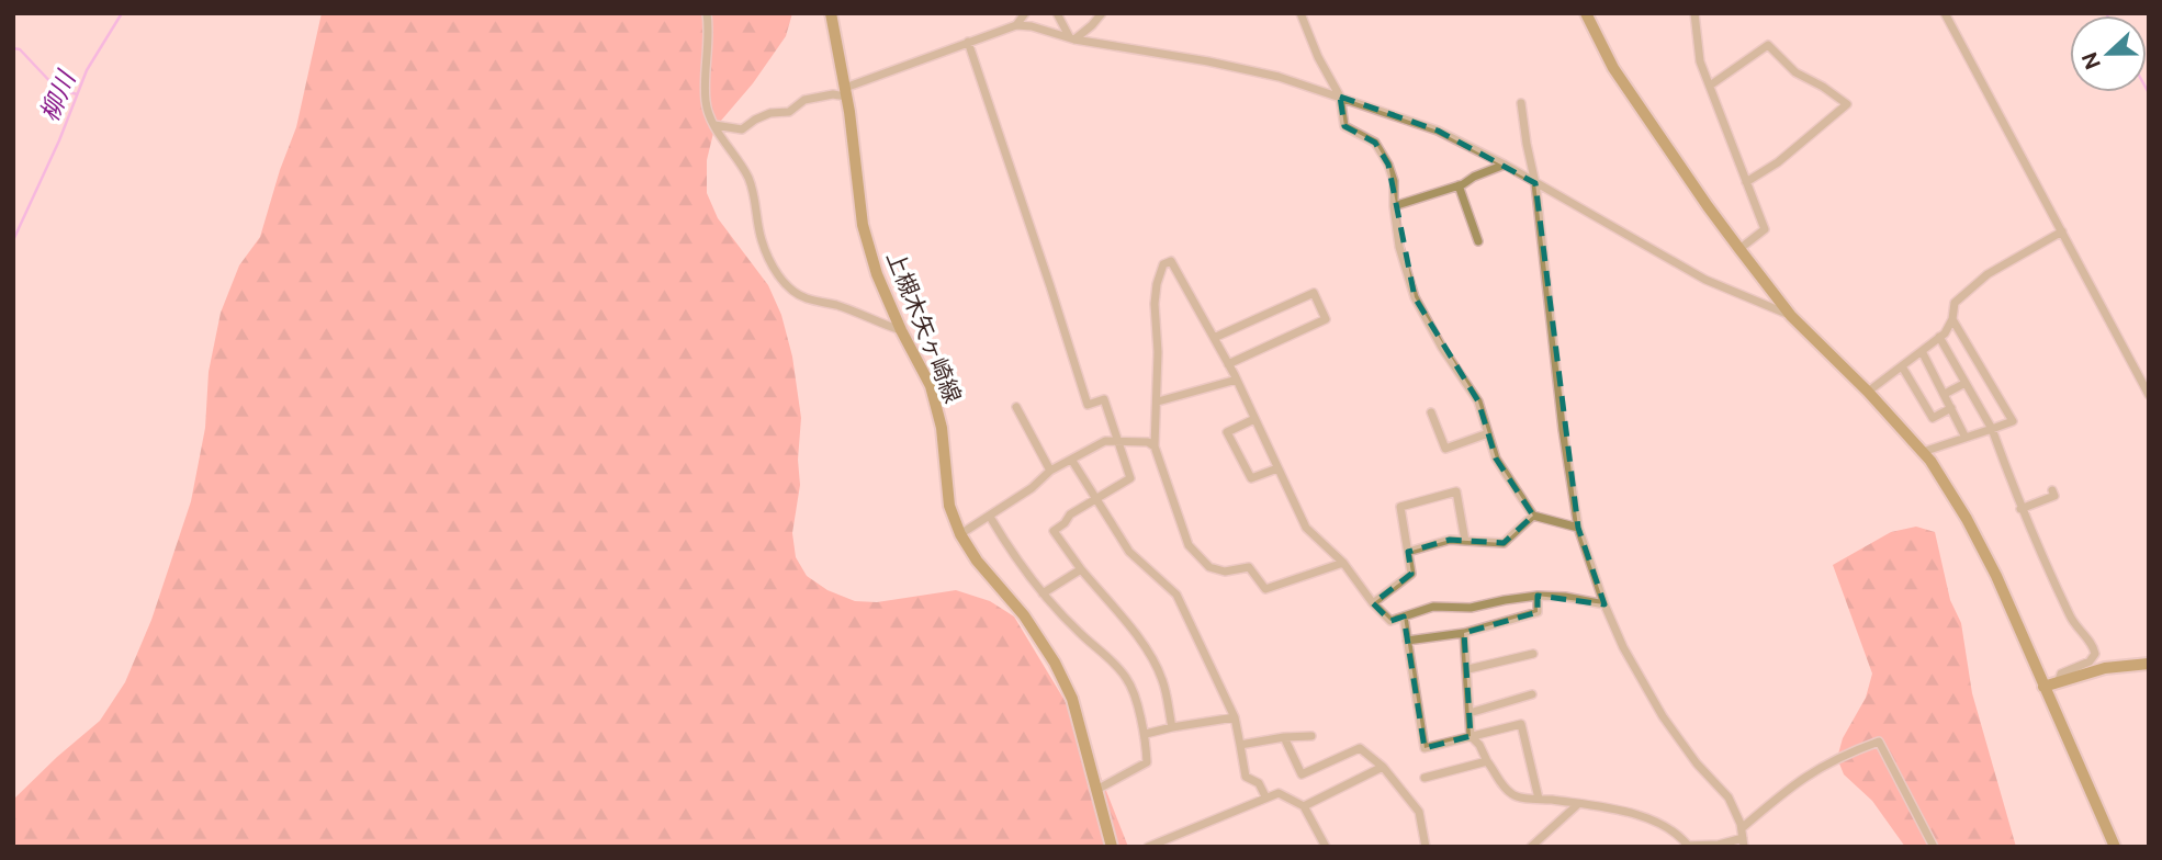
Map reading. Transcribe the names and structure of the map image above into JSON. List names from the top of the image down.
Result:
{
  "streets": {
    "street": ["上槻木矢ヶ崎線"]
  },
  "water": ["柳川"],
  "north": "left"
}
